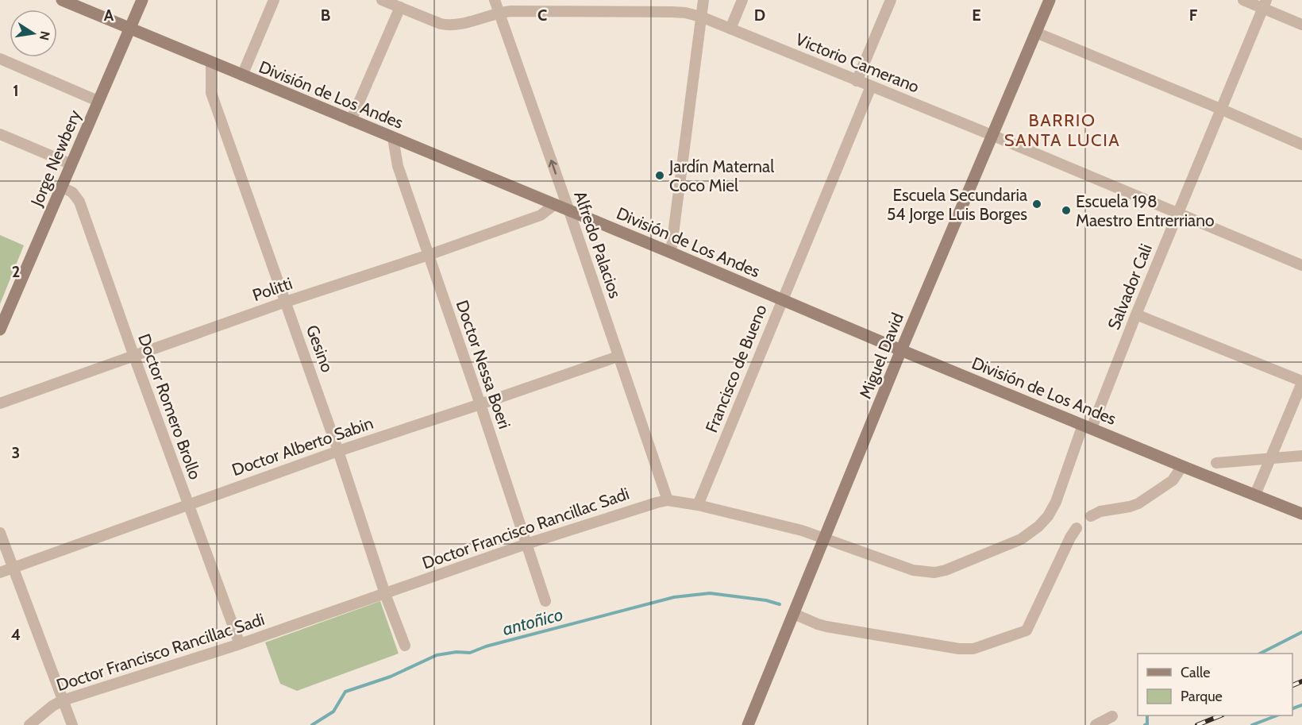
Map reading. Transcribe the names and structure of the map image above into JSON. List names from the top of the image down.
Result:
{
  "streets": {
    "street": [
      "Victorio Camerano",
      "División de Los Andes",
      "Jorge Newbery",
      "Alfredo Palacios",
      "Salvador Cali",
      "Politti",
      "Gesino",
      "Miguel David",
      "Doctor Nessa Boeri",
      "Francisco de Bueno",
      "Doctor Romero Brollo",
      "Doctor Alberto Sabin",
      "Doctor Francisco Rancillac Sadi"
    ]
  },
  "crossings": [
    ["Victorio Camerano", "Alfredo Palacios"],
    ["Victorio Camerano", "Salvador Cali"],
    ["Victorio Camerano", "Miguel David"],
    ["Victorio Camerano", "Francisco de Bueno"],
    ["División de Los Andes", "Jorge Newbery"],
    ["División de Los Andes", "Alfredo Palacios"],
    ["División de Los Andes", "Salvador Cali"],
    ["División de Los Andes", "Politti"],
    ["División de Los Andes", "Gesino"],
    ["División de Los Andes", "Miguel David"],
    ["División de Los Andes", "Doctor Nessa Boeri"],
    ["División de Los Andes", "Francisco de Bueno"],
    ["Jorge Newbery", "Doctor Romero Brollo"],
    ["Alfredo Palacios", "Doctor Alberto Sabin"],
    ["Alfredo Palacios", "Doctor Francisco Rancillac Sadi"],
    ["Salvador Cali", "Doctor Francisco Rancillac Sadi"],
    ["Politti", "Gesino"],
    ["Politti", "Doctor Nessa Boeri"],
    ["Politti", "Doctor Romero Brollo"],
    ["Gesino", "Doctor Alberto Sabin"],
    ["Gesino", "Doctor Francisco Rancillac Sadi"],
    ["Miguel David", "Doctor Francisco Rancillac Sadi"],
    ["Doctor Nessa Boeri", "Doctor Alberto Sabin"],
    ["Doctor Nessa Boeri", "Doctor Francisco Rancillac Sadi"],
    ["Francisco de Bueno", "Doctor Francisco Rancillac Sadi"],
    ["Doctor Romero Brollo", "Doctor Alberto Sabin"],
    ["Doctor Romero Brollo", "Doctor Francisco Rancillac Sadi"]
  ],
  "one_way": ["Alfredo Palacios"],
  "districts": ["BARRIO SANTA LUCIA"],
  "water": ["antoñico"],
  "places": ["Jardín Maternal Coco Miel", "Escuela Secundaria 54 Jorge Luis Borges", "Escuela 198 Maestro Entrerriano"],
  "legend": ["Calle", "Parque"],
  "north": "right",
  "grid": {
    "columns": [
      "A",
      "B",
      "C",
      "D",
      "E",
      "F"
    ],
    "rows": [
      "1",
      "2",
      "3",
      "4"
    ]
  }
}
